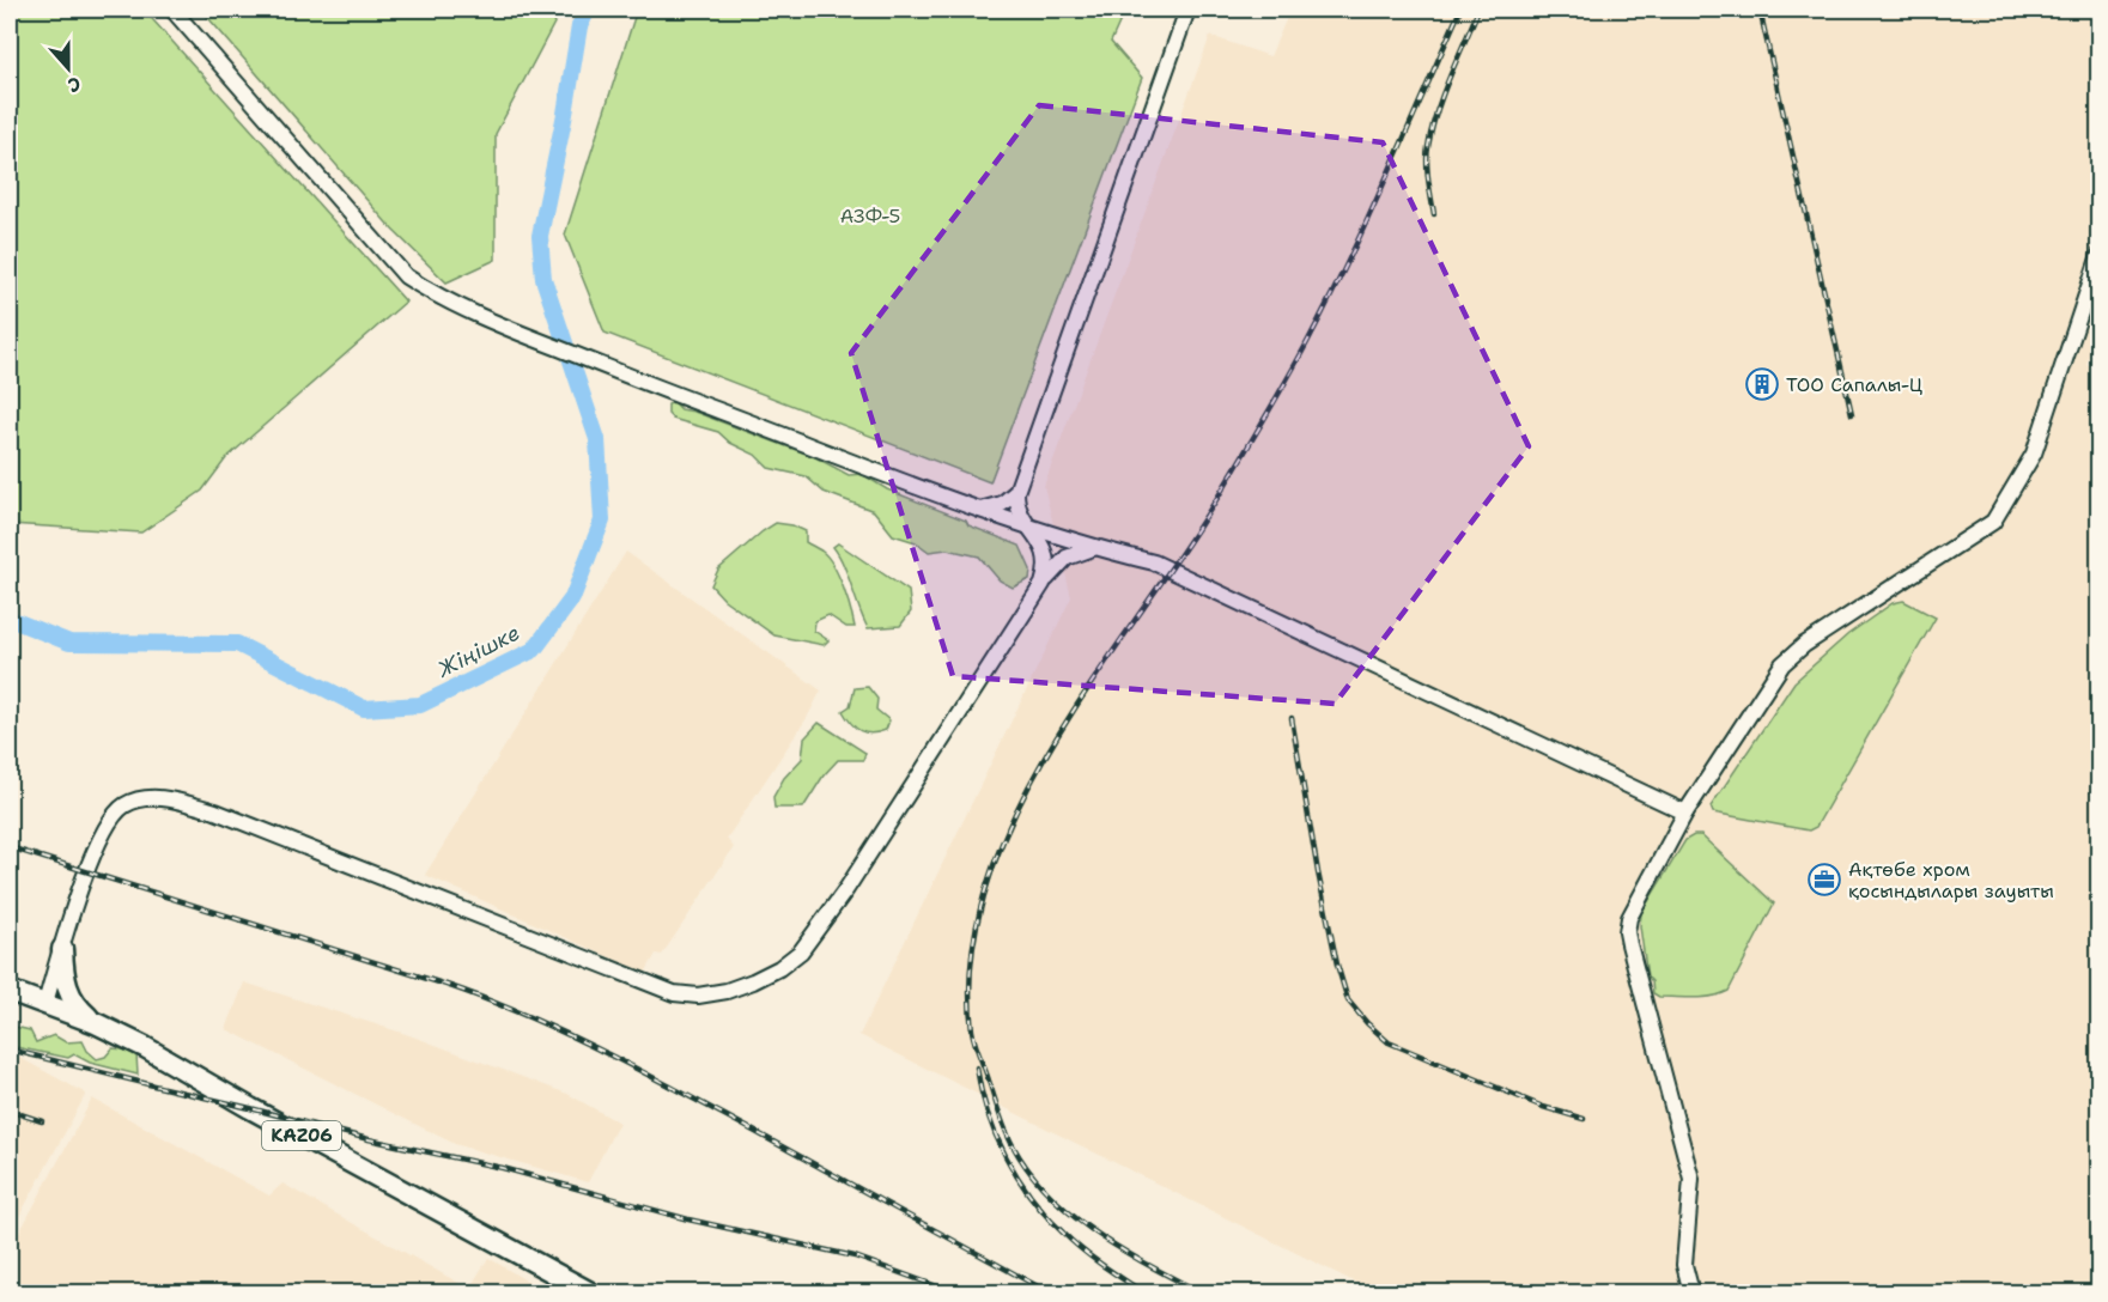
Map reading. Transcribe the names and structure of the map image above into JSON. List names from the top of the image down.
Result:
{
  "streets": {
    "highway": ["KАZ06"]
  },
  "water": ["Жіңішке"],
  "parks": ["АЗФ-5"],
  "places": {
    "building": ["ТОО Сапалы-Ц"],
    "office": ["Ақтөбе хром қосындылары зауыты"]
  },
  "north": "bottom"
}
